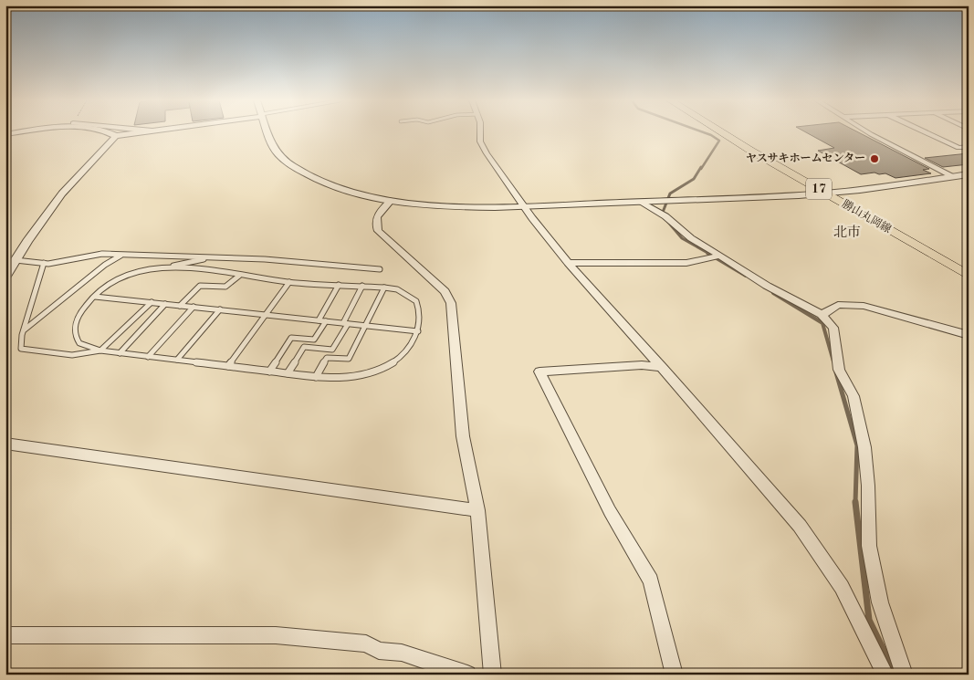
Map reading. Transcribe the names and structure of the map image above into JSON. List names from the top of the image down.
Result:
{
  "streets": {
    "main road": ["17", "勝山丸岡線"]
  },
  "districts": ["北市"],
  "places": ["ヤスサキホームセンター"]
}
